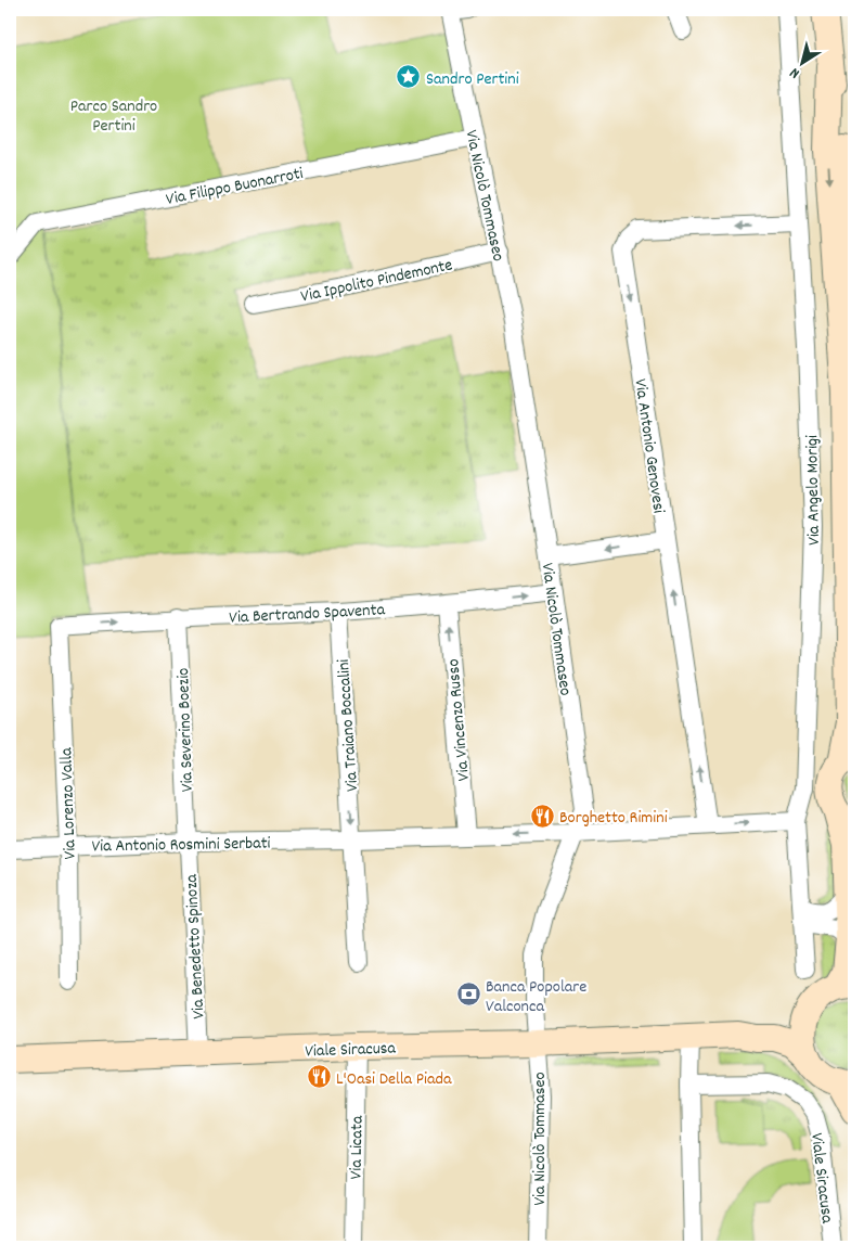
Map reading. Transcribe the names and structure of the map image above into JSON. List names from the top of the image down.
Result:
{
  "streets": {
    "main road": ["Viale Siracusa"],
    "street": [
      "Via Filippo Buonarroti",
      "Via Nicolò Tommaseo",
      "Via Ippolito Pindemonte",
      "Via Antonio Genovesi",
      "Via Angelo Morigi",
      "Via Bertrando Spaventa",
      "Via Vincenzo Russo",
      "Via Traiano Boccalini",
      "Via Severino Boezio",
      "Via Lorenzo Valla",
      "Via Antonio Rosmini Serbati",
      "Via Benedetto Spinoza",
      "Via Licata"
    ]
  },
  "crossings": [
    ["Via Filippo Buonarroti", "Via Nicolò Tommaseo"],
    ["Via Nicolò Tommaseo", "Via Ippolito Pindemonte"],
    ["Via Nicolò Tommaseo", "Via Bertrando Spaventa"],
    ["Via Nicolò Tommaseo", "Via Antonio Rosmini Serbati"],
    ["Via Nicolò Tommaseo", "Viale Siracusa"],
    ["Via Antonio Genovesi", "Via Angelo Morigi"],
    ["Via Antonio Genovesi", "Via Antonio Rosmini Serbati"],
    ["Via Angelo Morigi", "Via Antonio Rosmini Serbati"],
    ["Via Bertrando Spaventa", "Via Vincenzo Russo"],
    ["Via Bertrando Spaventa", "Via Traiano Boccalini"],
    ["Via Bertrando Spaventa", "Via Severino Boezio"],
    ["Via Bertrando Spaventa", "Via Lorenzo Valla"],
    ["Via Vincenzo Russo", "Via Antonio Rosmini Serbati"],
    ["Via Traiano Boccalini", "Via Antonio Rosmini Serbati"],
    ["Via Severino Boezio", "Via Antonio Rosmini Serbati"],
    ["Via Severino Boezio", "Via Benedetto Spinoza"],
    ["Via Lorenzo Valla", "Via Antonio Rosmini Serbati"],
    ["Via Antonio Rosmini Serbati", "Via Benedetto Spinoza"],
    ["Via Benedetto Spinoza", "Viale Siracusa"],
    ["Viale Siracusa", "Via Licata"]
  ],
  "one_way": ["Via Bertrando Spaventa", "Via Vincenzo Russo", "Via Traiano Boccalini"],
  "parks": ["Parco Sandro Pertini"],
  "places": {
    "place": ["Sandro Pertini"],
    "restaurant": ["Borghetto Rimini", "L'Oasi Della Piada"],
    "bank": ["Banca Popolare Valconca"]
  },
  "north": "bottom left"
}
